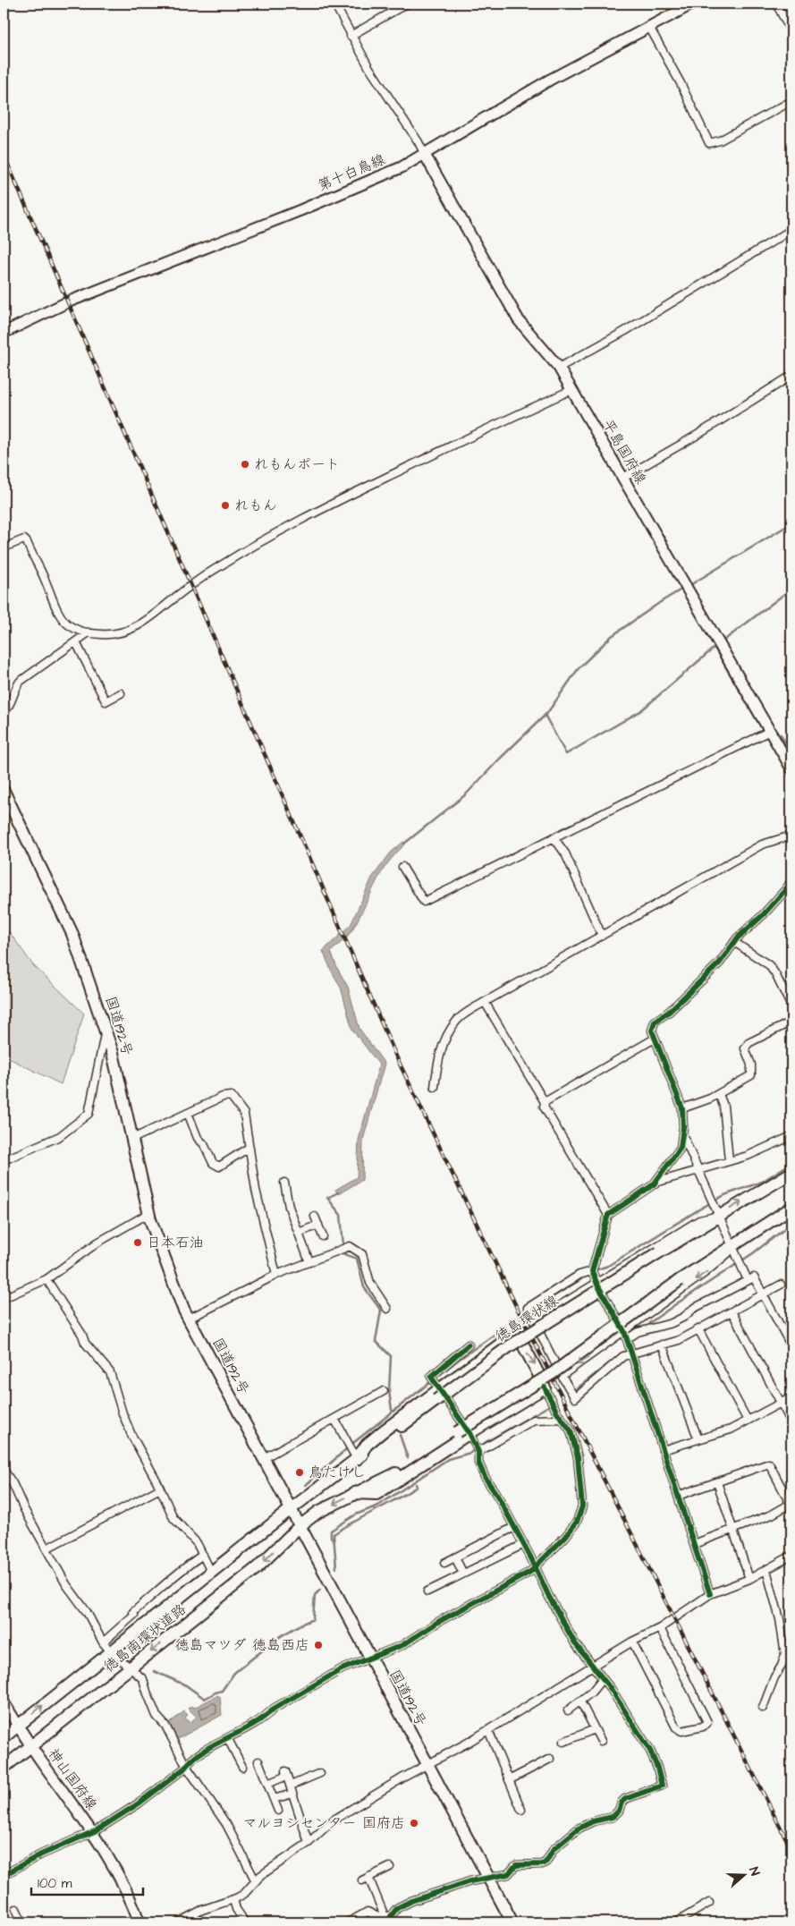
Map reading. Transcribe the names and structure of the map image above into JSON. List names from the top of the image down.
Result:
{
  "streets": {
    "main road": [
      "第十白鳥線",
      "平島国府線",
      "国道192号",
      "徳島環状線",
      "徳島南環状道路",
      "神山国府線"
    ]
  },
  "crossings": [
    ["第十白鳥線", "平島国府線"],
    ["国道192号", "徳島環状線"],
    ["国道192号", "徳島南環状道路"],
    ["徳島環状線", "徳島南環状道路"],
    ["徳島南環状道路", "神山国府線"]
  ],
  "places": [
    "れもんポート",
    "れもん",
    "日本石油",
    "鳥たけし",
    "徳島マツダ 徳島西店",
    "マルヨシセンター 国府店"
  ],
  "scale_bar": "100 m",
  "north": "right"
}
